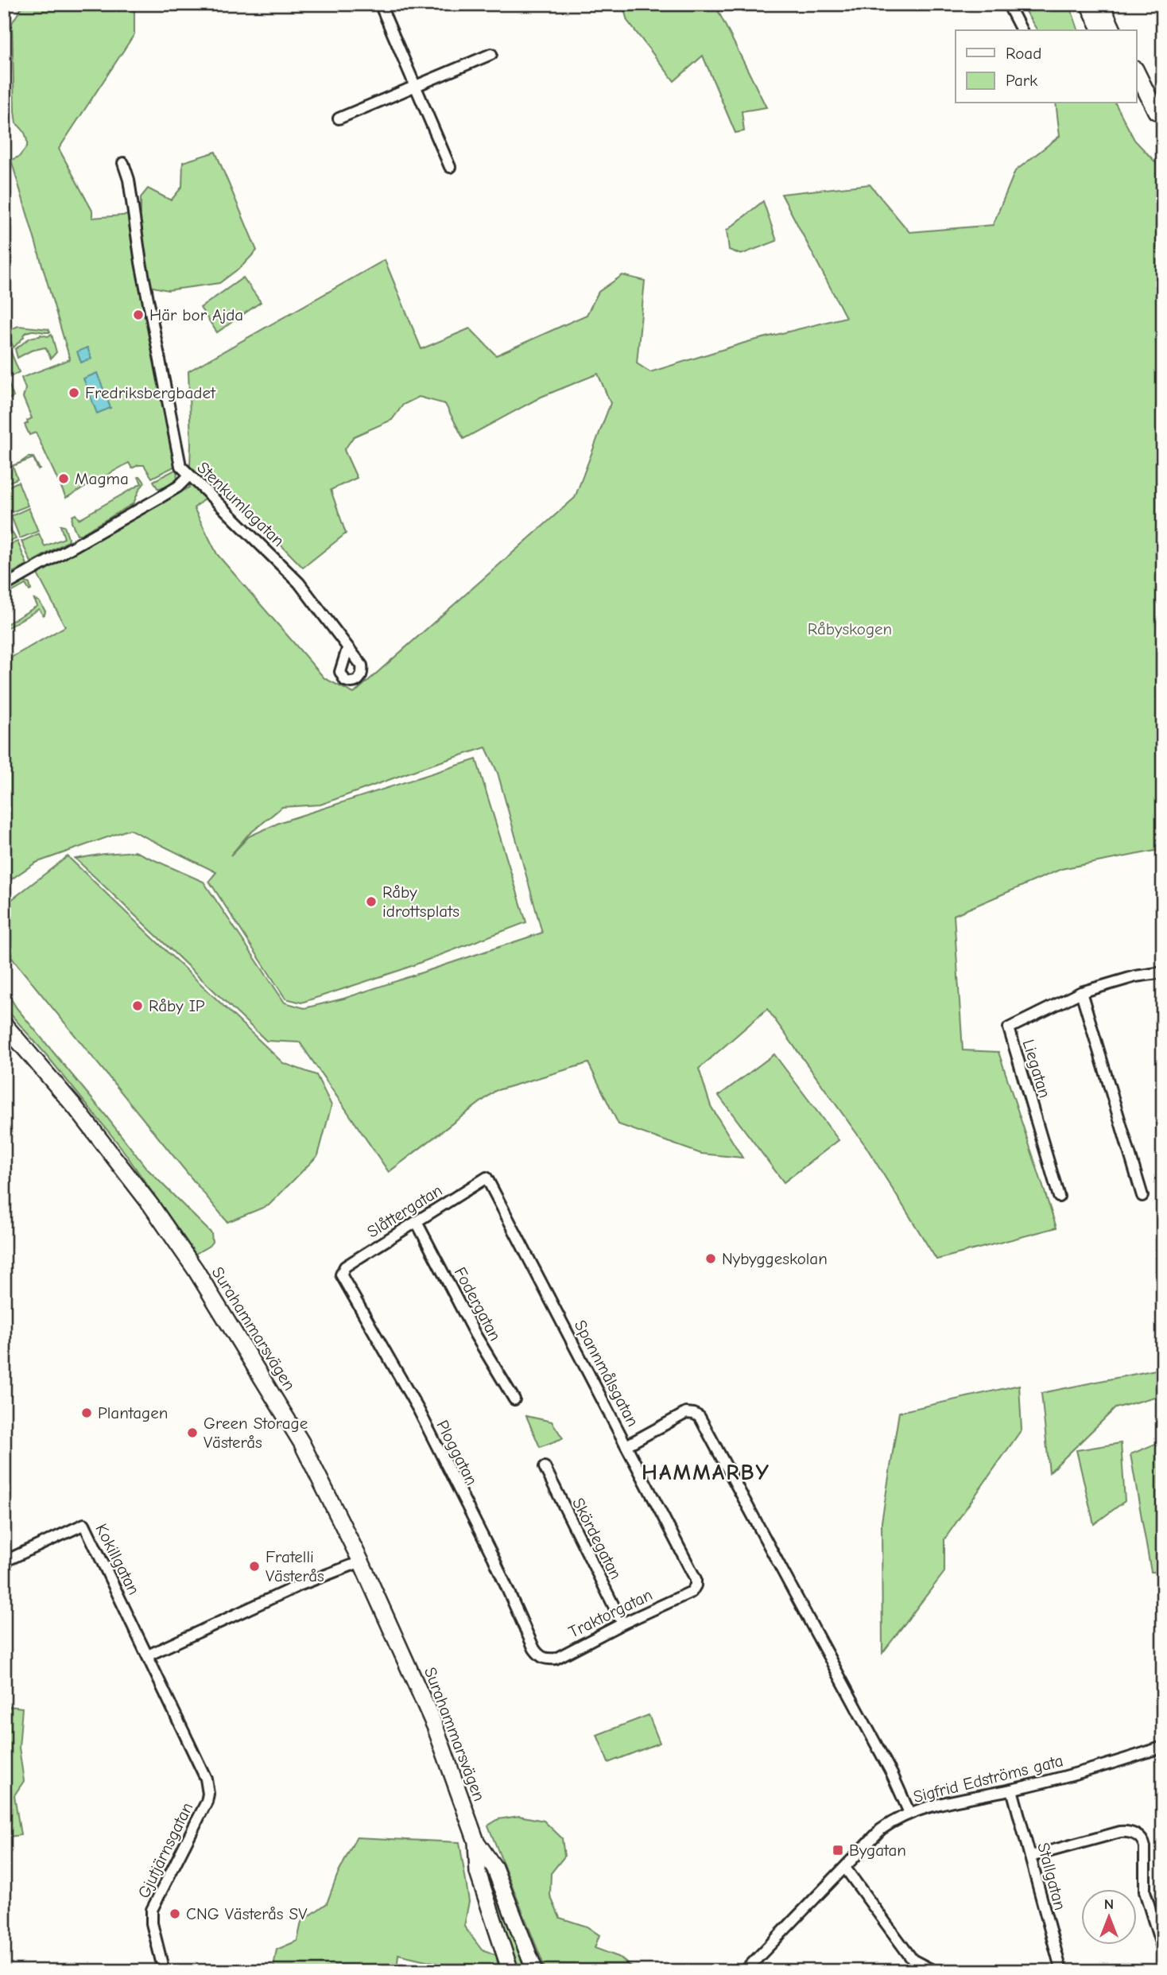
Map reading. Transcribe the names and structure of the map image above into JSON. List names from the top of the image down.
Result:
{
  "streets": {
    "main road": ["Surahammarsvägen"],
    "street": [
      "Stenkumlagatan",
      "Liegatan",
      "Slåttergatan",
      "Fodergatan",
      "Spannmålsgatan",
      "Ploggatan",
      "Skördegatan",
      "Kokillgatan",
      "Traktorgatan",
      "Sigfrid Edströms gata",
      "Gjutjärnsgatan",
      "Stallgatan"
    ]
  },
  "crossings": [
    ["Slåttergatan", "Fodergatan"],
    ["Slåttergatan", "Spannmålsgatan"],
    ["Slåttergatan", "Ploggatan"],
    ["Spannmålsgatan", "Traktorgatan"],
    ["Ploggatan", "Traktorgatan"],
    ["Skördegatan", "Traktorgatan"],
    ["Kokillgatan", "Gjutjärnsgatan"],
    ["Sigfrid Edströms gata", "Stallgatan"]
  ],
  "districts": ["HAMMARBY"],
  "parks": ["Råbyskogen"],
  "places": {
    "other": [
      "Här bor Ajda",
      "Fredriksbergbadet",
      "Magma",
      "Råby idrottsplats",
      "Råby IP",
      "Nybyggeskolan",
      "Plantagen",
      "Green Storage Västerås",
      "Fratelli Västerås",
      "CNG Västerås SV"
    ],
    "transit": ["Bygatan"]
  },
  "legend": ["Road", "Park"],
  "north": "top"
}
